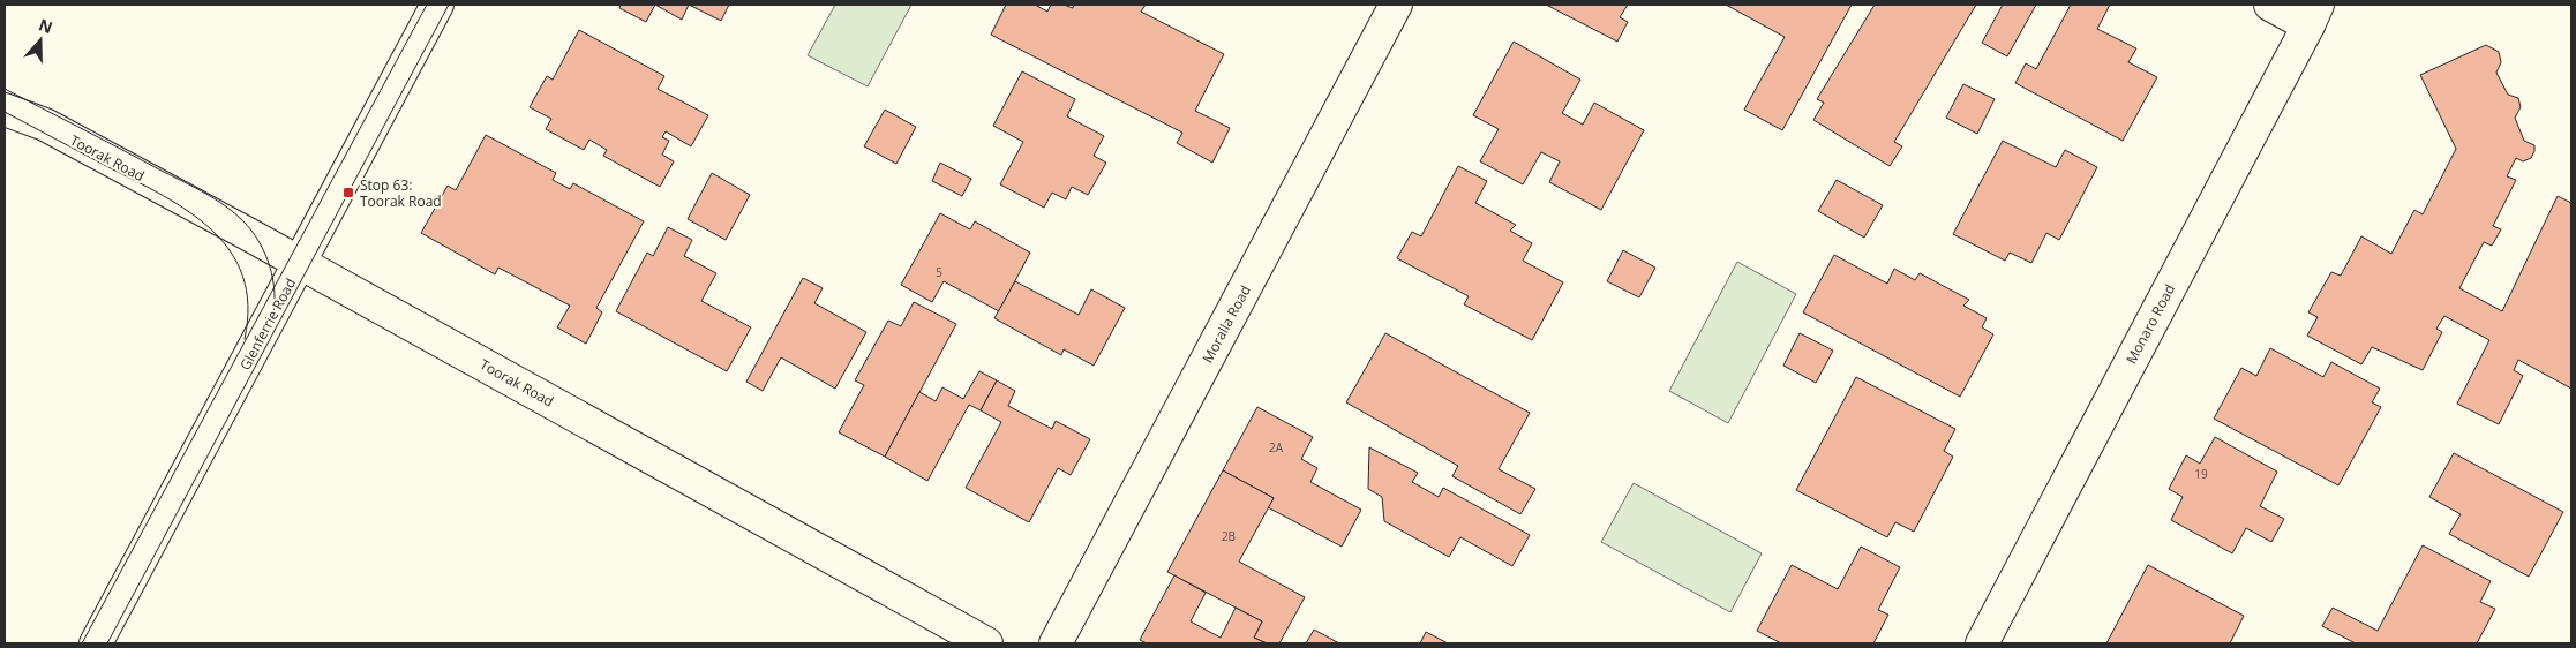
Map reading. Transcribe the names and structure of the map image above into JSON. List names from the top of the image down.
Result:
{
  "streets": {
    "main road": [
      "Toorak Road",
      "Glenferrie Road",
      "Moralla Road",
      "Monaro Road"
    ]
  },
  "crossings": [
    ["Toorak Road", "Glenferrie Road"]
  ],
  "places": {
    "transit": ["Stop 63: Toorak Road"]
  },
  "house_numbers": [
    "5",
    "2A",
    "19",
    "2B"
  ],
  "north": "top"
}
